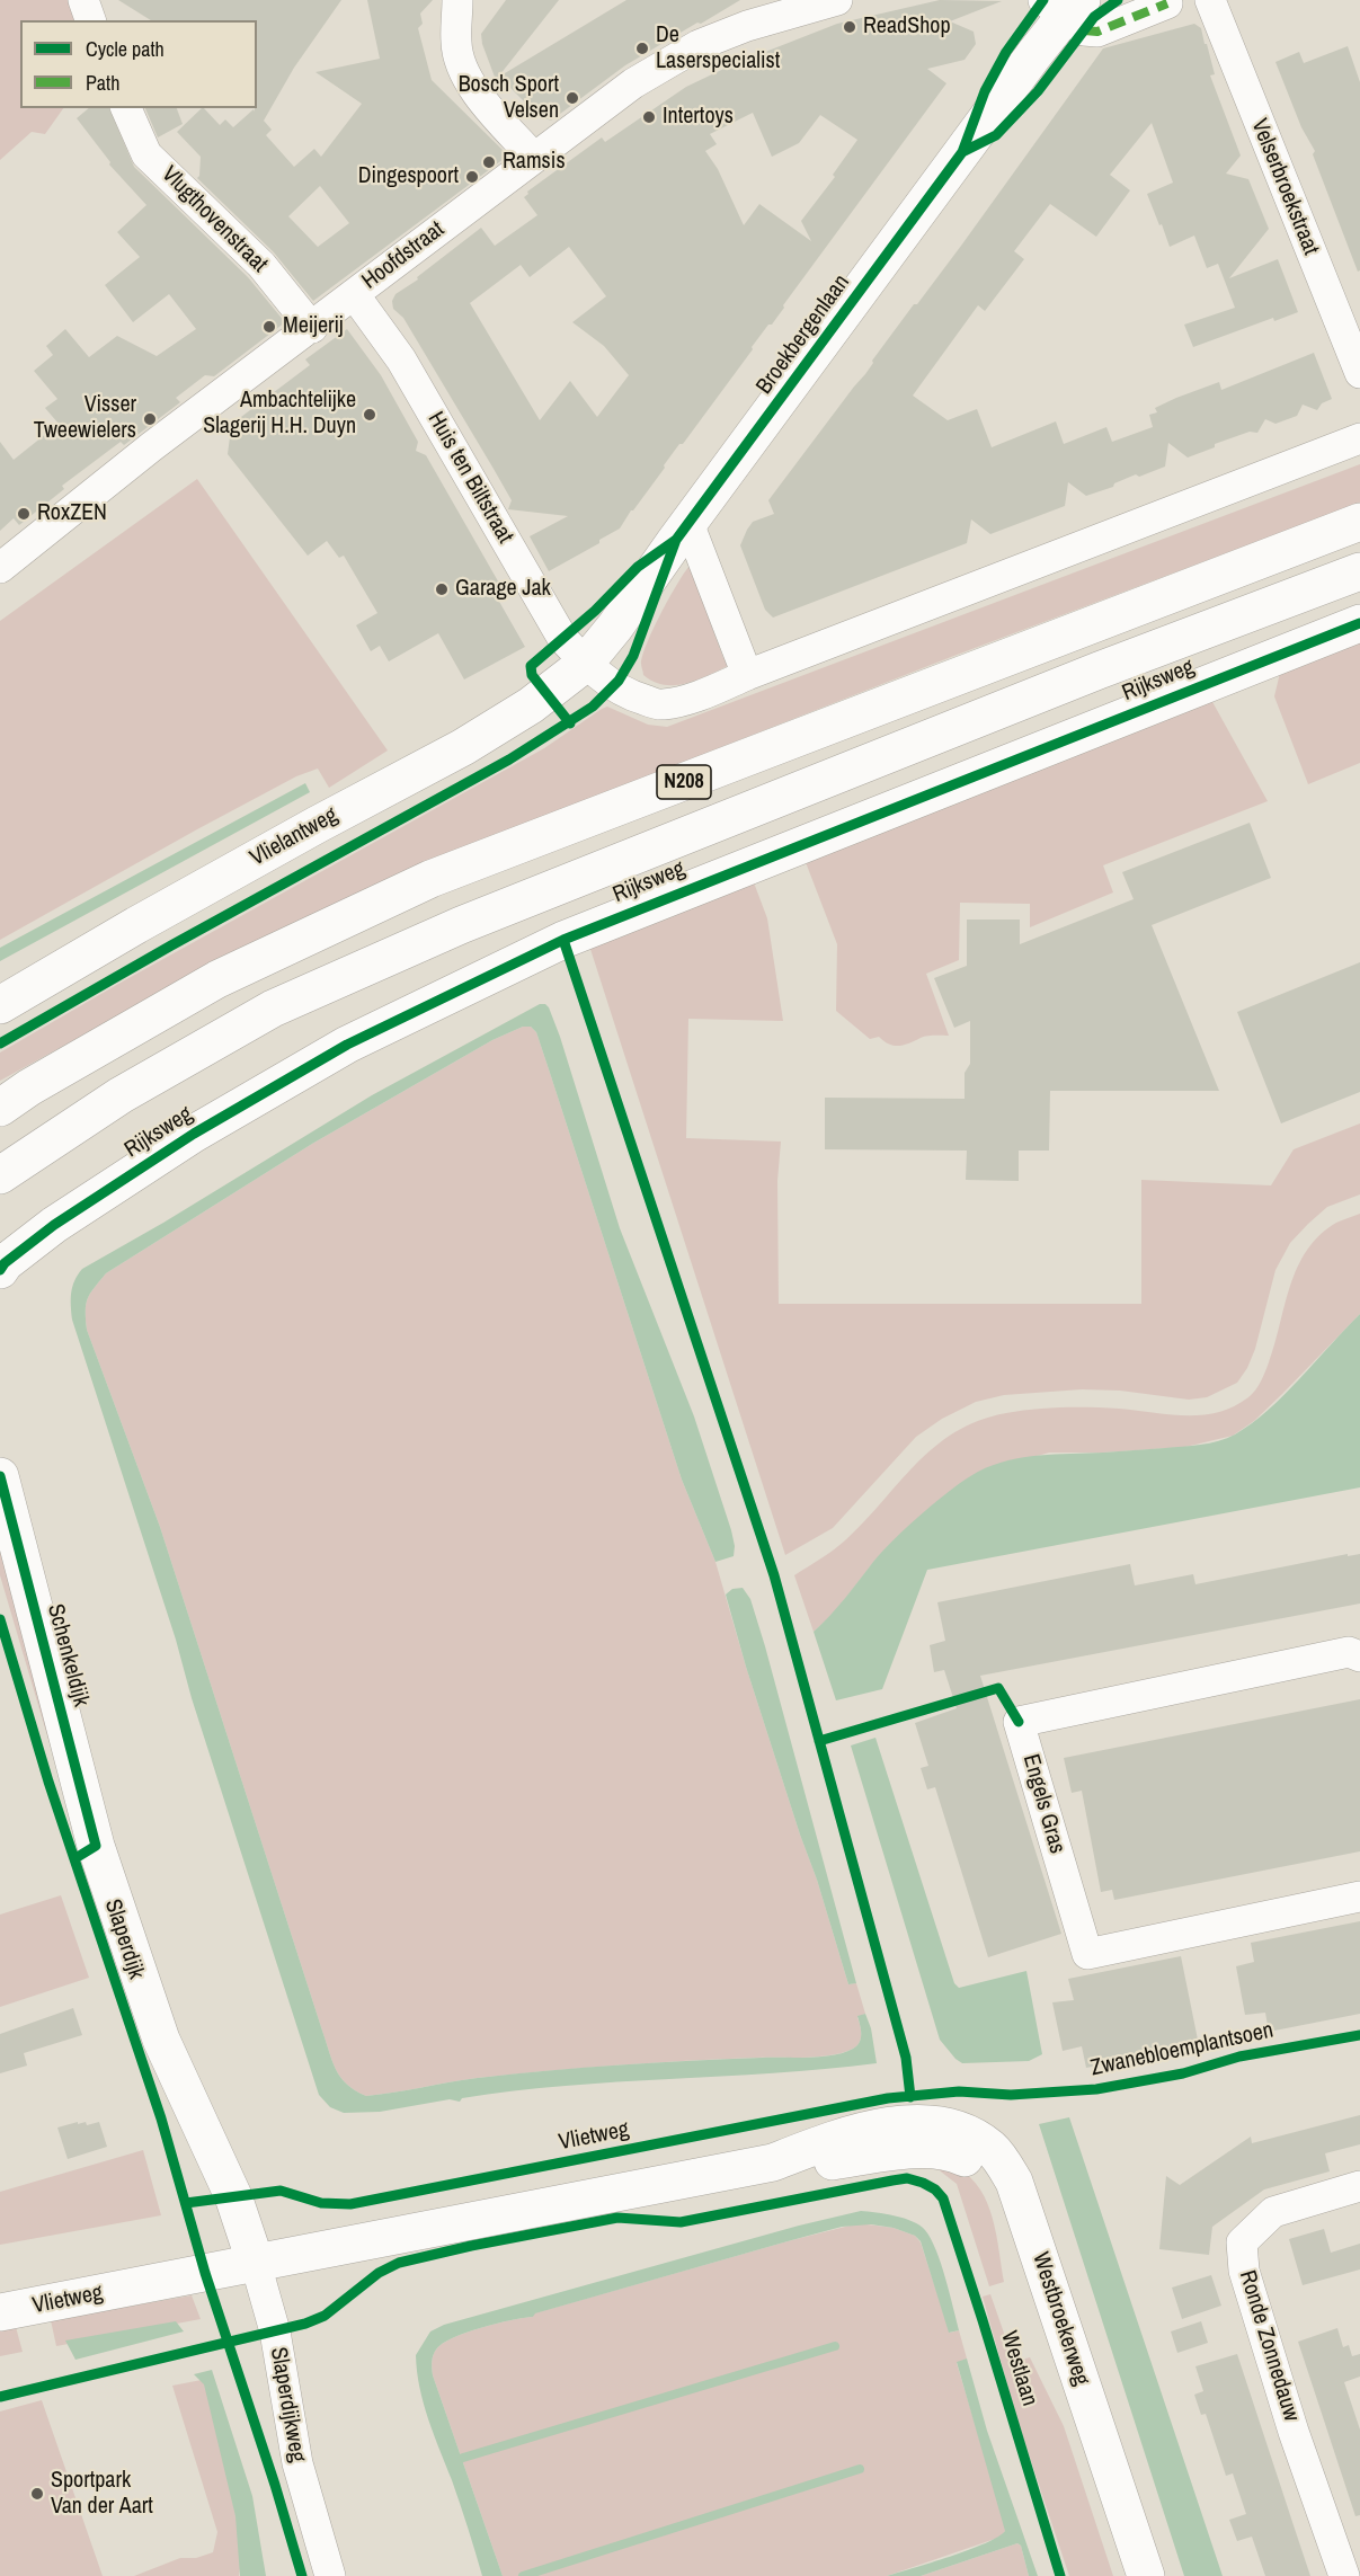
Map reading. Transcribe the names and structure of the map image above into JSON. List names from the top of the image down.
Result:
{
  "streets": {
    "main road": [
      "Broekbergenlaan",
      "Rijksweg",
      "N208",
      "Vlielantweg",
      "Schenkeldijk",
      "Vlietweg",
      "Westbroekerweg"
    ],
    "street": [
      "Velserbroekstraat",
      "Vlugthovenstraat",
      "Hoofdstraat",
      "Huis ten Biltstraat",
      "Engels Gras",
      "Ronde Zonnedauw",
      "Slaperdijkweg"
    ],
    "cycle path": ["Slaperdijk", "Zwanebloemplantsoen", "Westlaan"]
  },
  "crossings": [
    ["Vlugthovenstraat", "Hoofdstraat"],
    ["Hoofdstraat", "Huis ten Biltstraat"],
    ["Broekbergenlaan", "Huis ten Biltstraat"],
    ["Broekbergenlaan", "Vlielantweg"],
    ["Huis ten Biltstraat", "Vlielantweg"],
    ["Schenkeldijk", "Vlietweg"],
    ["Schenkeldijk", "Slaperdijkweg"],
    ["Vlietweg", "Westbroekerweg"],
    ["Vlietweg", "Slaperdijkweg"]
  ],
  "places": [
    "ReadShop",
    "De Laserspecialist",
    "Bosch Sport Velsen",
    "Intertoys",
    "Ramsis",
    "Dingespoort",
    "Meijerij",
    "Ambachtelijke Slagerij H.H. Duyn",
    "Visser Tweewielers",
    "RoxZEN",
    "Garage Jak",
    "Sportpark Van der Aart"
  ],
  "legend": ["Cycle path", "Path"]
}
